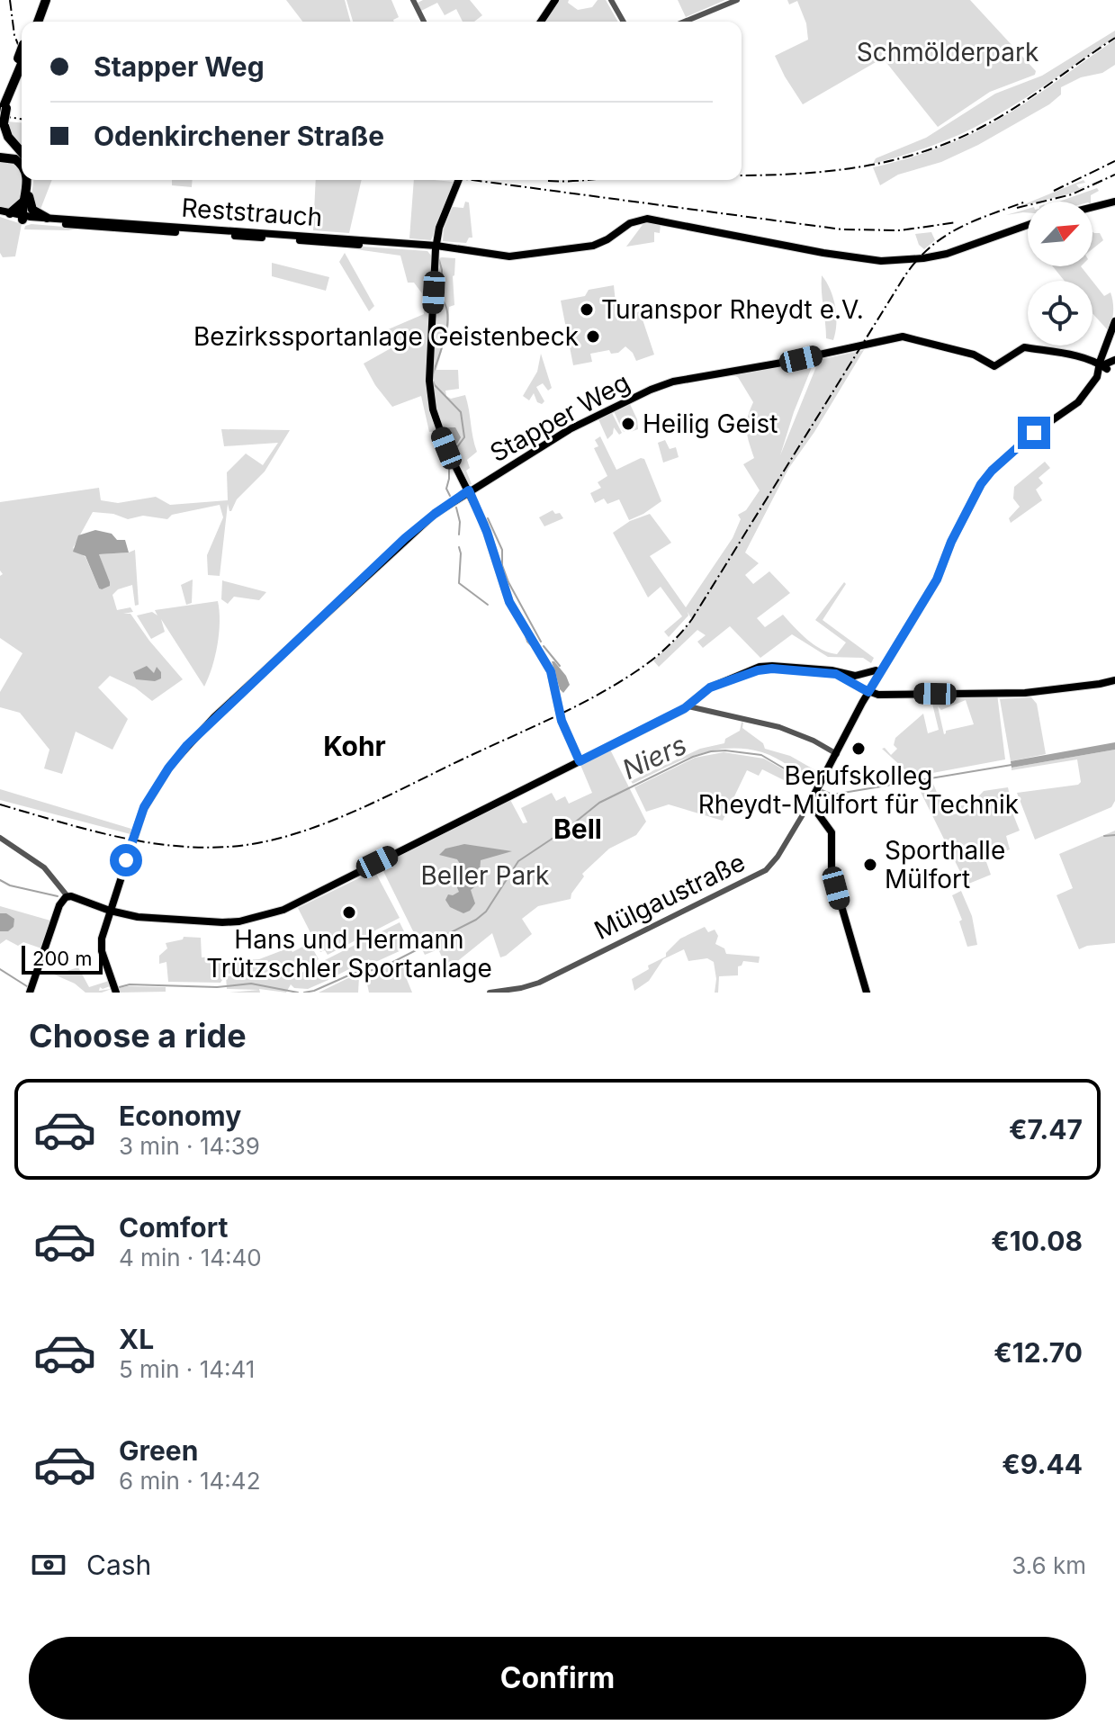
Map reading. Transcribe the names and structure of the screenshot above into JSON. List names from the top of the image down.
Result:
{
  "streets": {
    "main road": ["Reststrauch", "Stapper Weg", "Mülgaustraße"]
  },
  "districts": ["Kohr", "Bell"],
  "water": ["Niers"],
  "parks": ["Schmölderpark", "Beller Park"],
  "places": [
    "Turanspor Rheydt e.V.",
    "Bezirkssportanlage Geistenbeck",
    "Heilig Geist",
    "Berufskolleg Rheydt-Mülfort für Technik",
    "Sporthalle Mülfort",
    "Hans und Hermann Trützschler Sportanlage"
  ],
  "scale_bar": "200 m",
  "north": "top right",
  "page": {
    "banner": ["Stapper Weg", "Odenkirchener Straße"],
    "scale": "200 m",
    "heading": "Choose a ride",
    "list": [
      {
        "name": "Economy",
        "note": "3 min · 14:39",
        "value": "€7.47"
      },
      {
        "name": "Comfort",
        "note": "4 min · 14:40",
        "value": "€10.08"
      },
      {
        "name": "XL",
        "note": "5 min · 14:41",
        "value": "€12.70"
      },
      {
        "name": "Green",
        "note": "6 min · 14:42",
        "value": "€9.44"
      }
    ],
    "pay": ["Cash", "3.6 km"],
    "buttons": "Confirm"
  }
}
